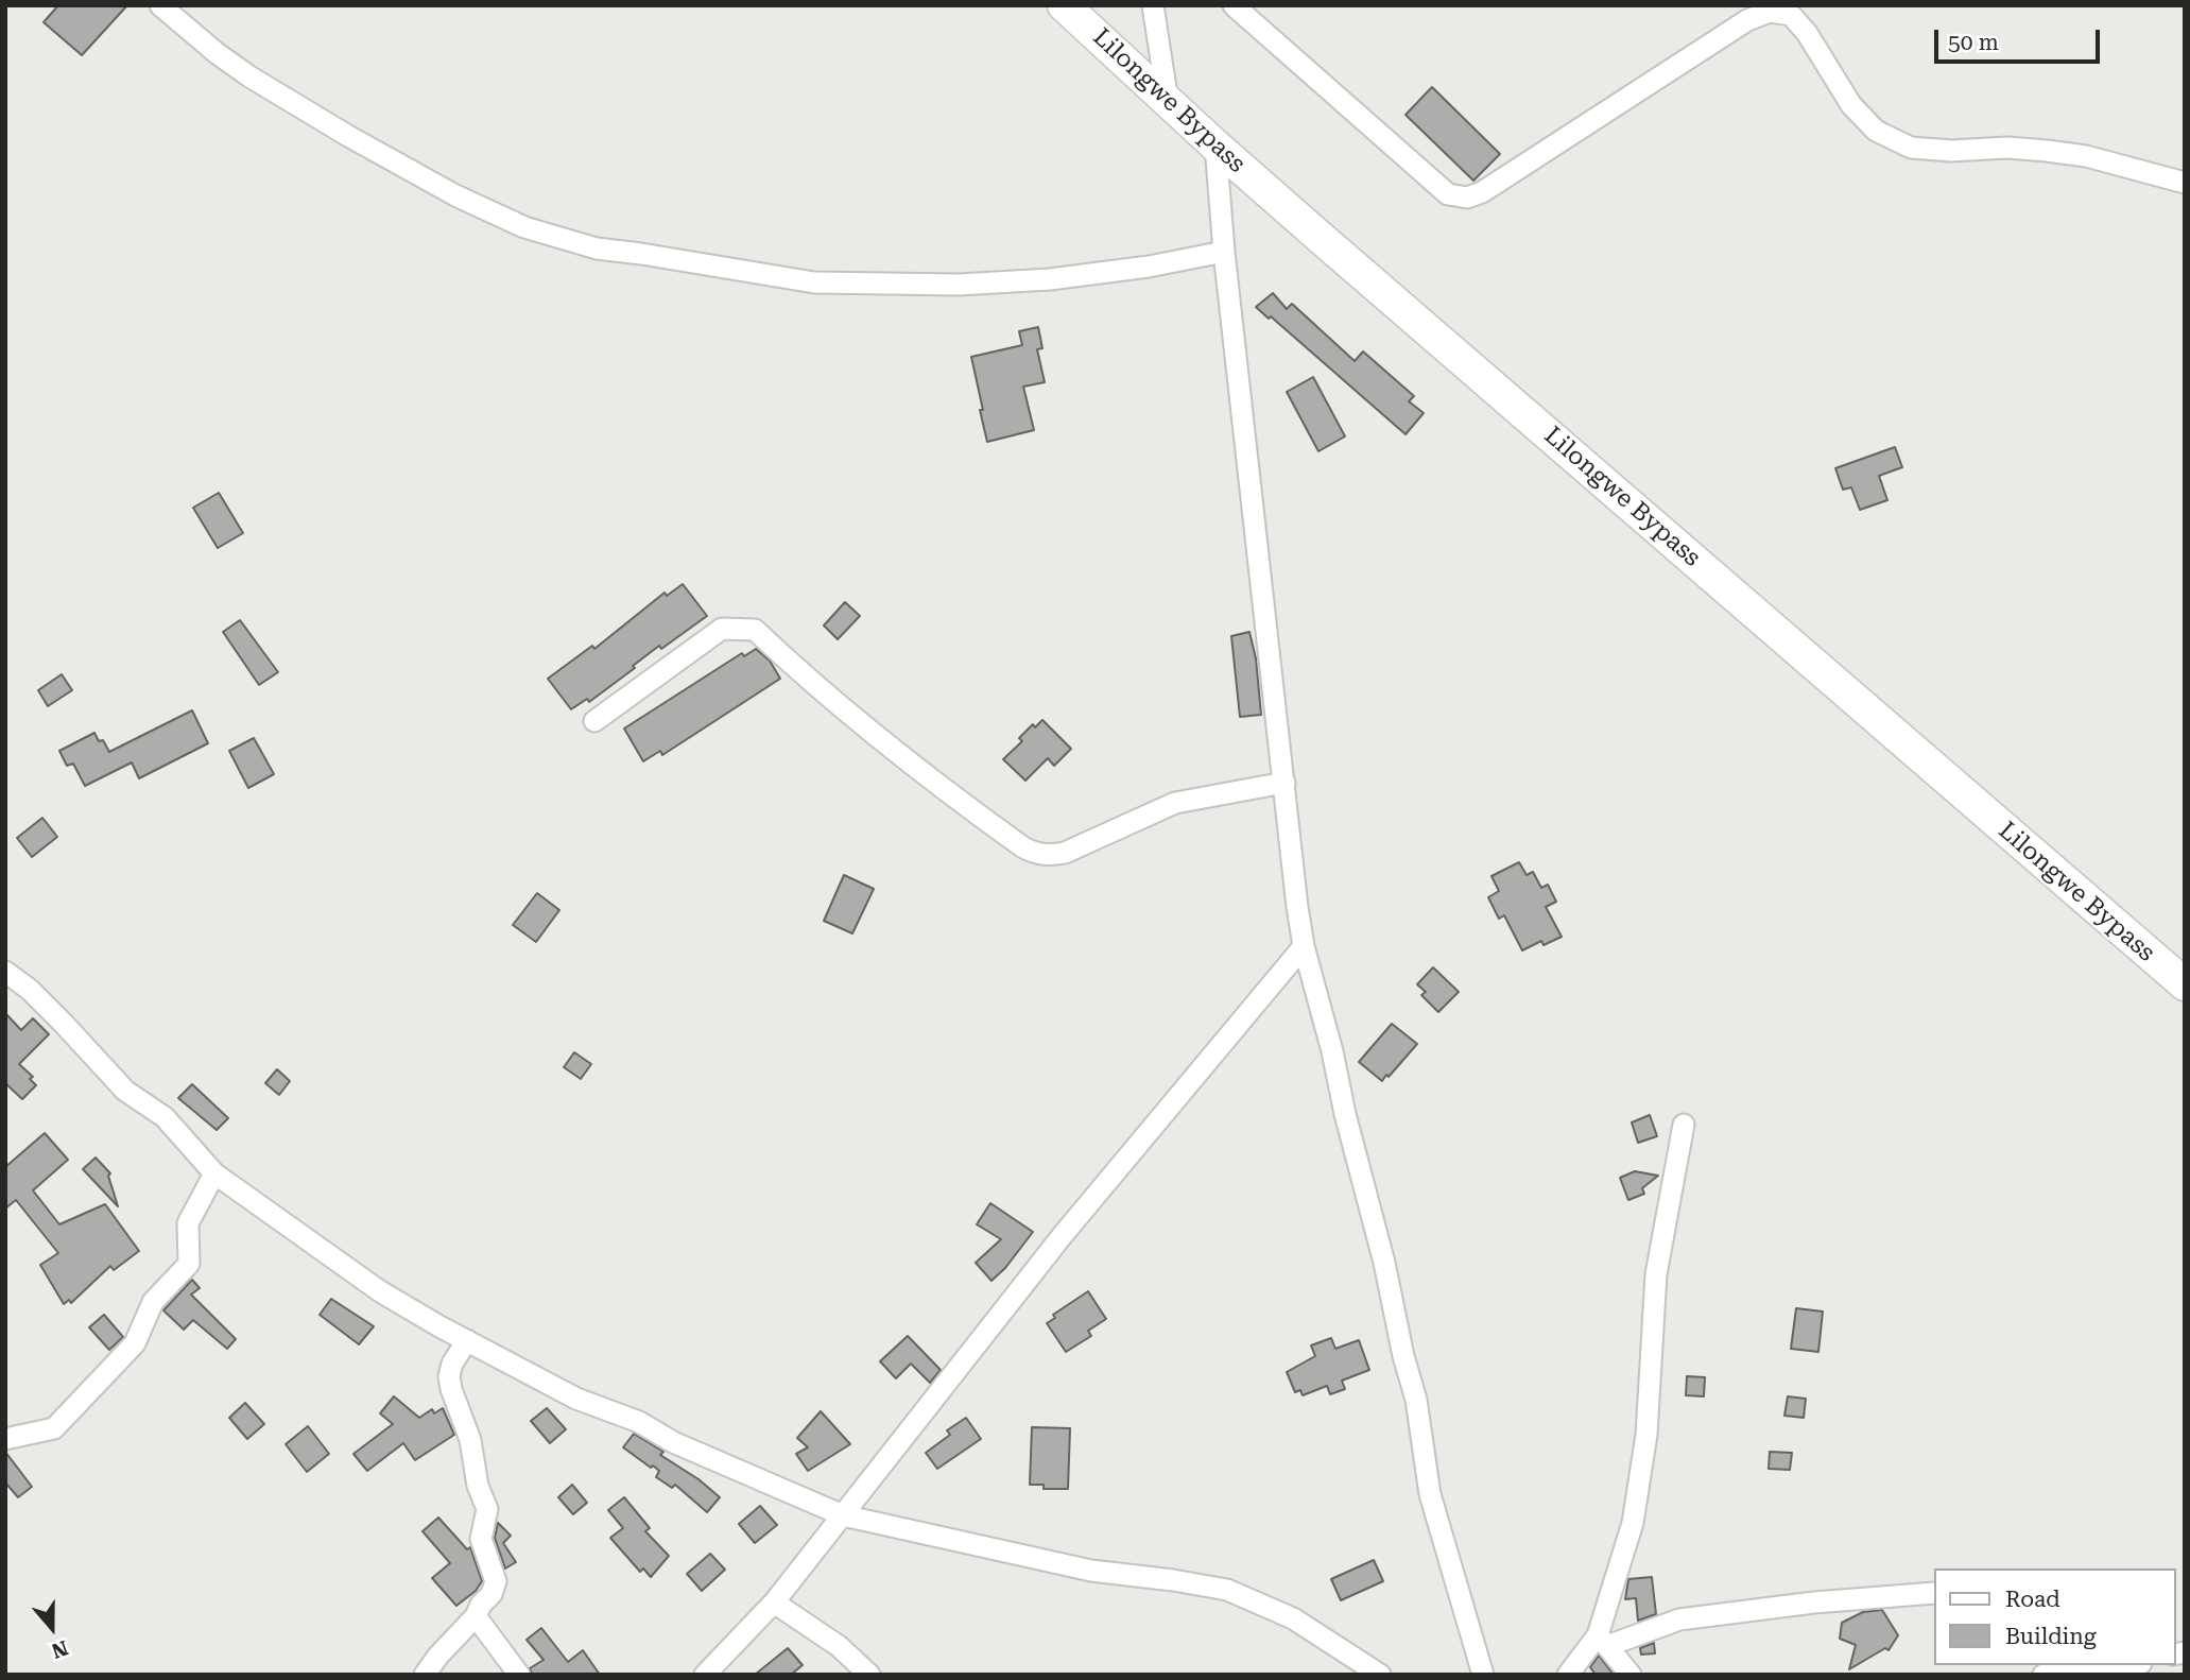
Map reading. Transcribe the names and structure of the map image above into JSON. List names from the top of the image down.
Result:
{
  "streets": {
    "main road": ["Lilongwe Bypass"]
  },
  "legend": ["Road", "Building"],
  "scale_bar": "50 m",
  "north": "bottom"
}
